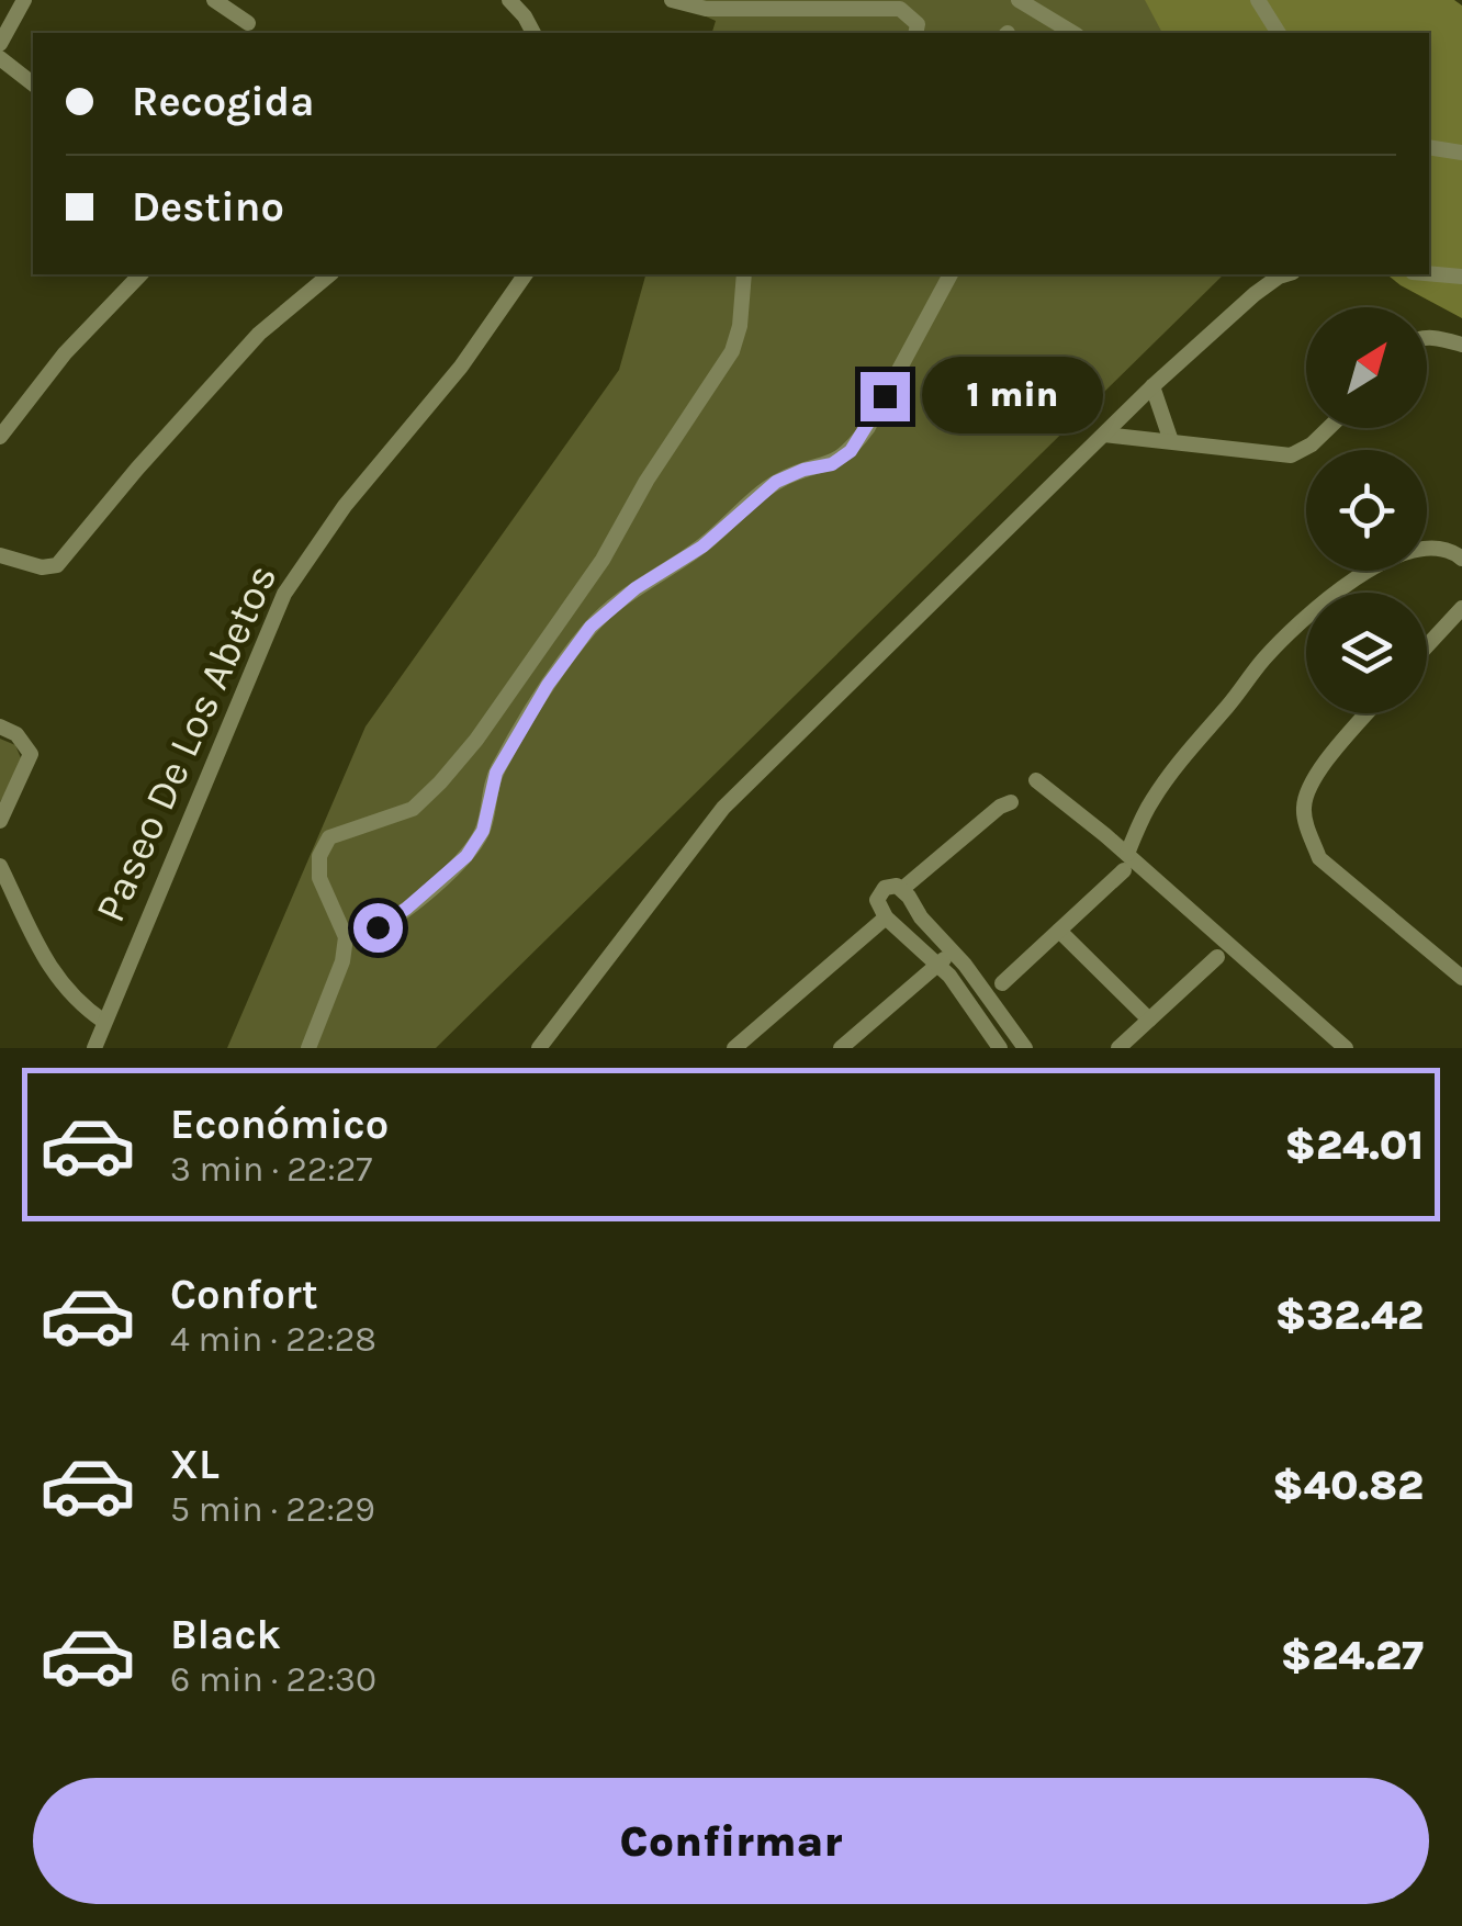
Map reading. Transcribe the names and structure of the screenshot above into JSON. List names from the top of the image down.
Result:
{
  "streets": {
    "street": ["Paseo De Los Abetos"]
  },
  "north": "top right",
  "page": {
    "banner": ["Recogida", "Destino"],
    "bubble": "1 min",
    "list": [
      {
        "name": "Económico",
        "note": "3 min · 22:27",
        "value": "$24.01"
      },
      {
        "name": "Confort",
        "note": "4 min · 22:28",
        "value": "$32.42"
      },
      {
        "name": "XL",
        "note": "5 min · 22:29",
        "value": "$40.82"
      },
      {
        "name": "Black",
        "note": "6 min · 22:30",
        "value": "$24.27"
      }
    ],
    "buttons": "Confirmar"
  }
}
